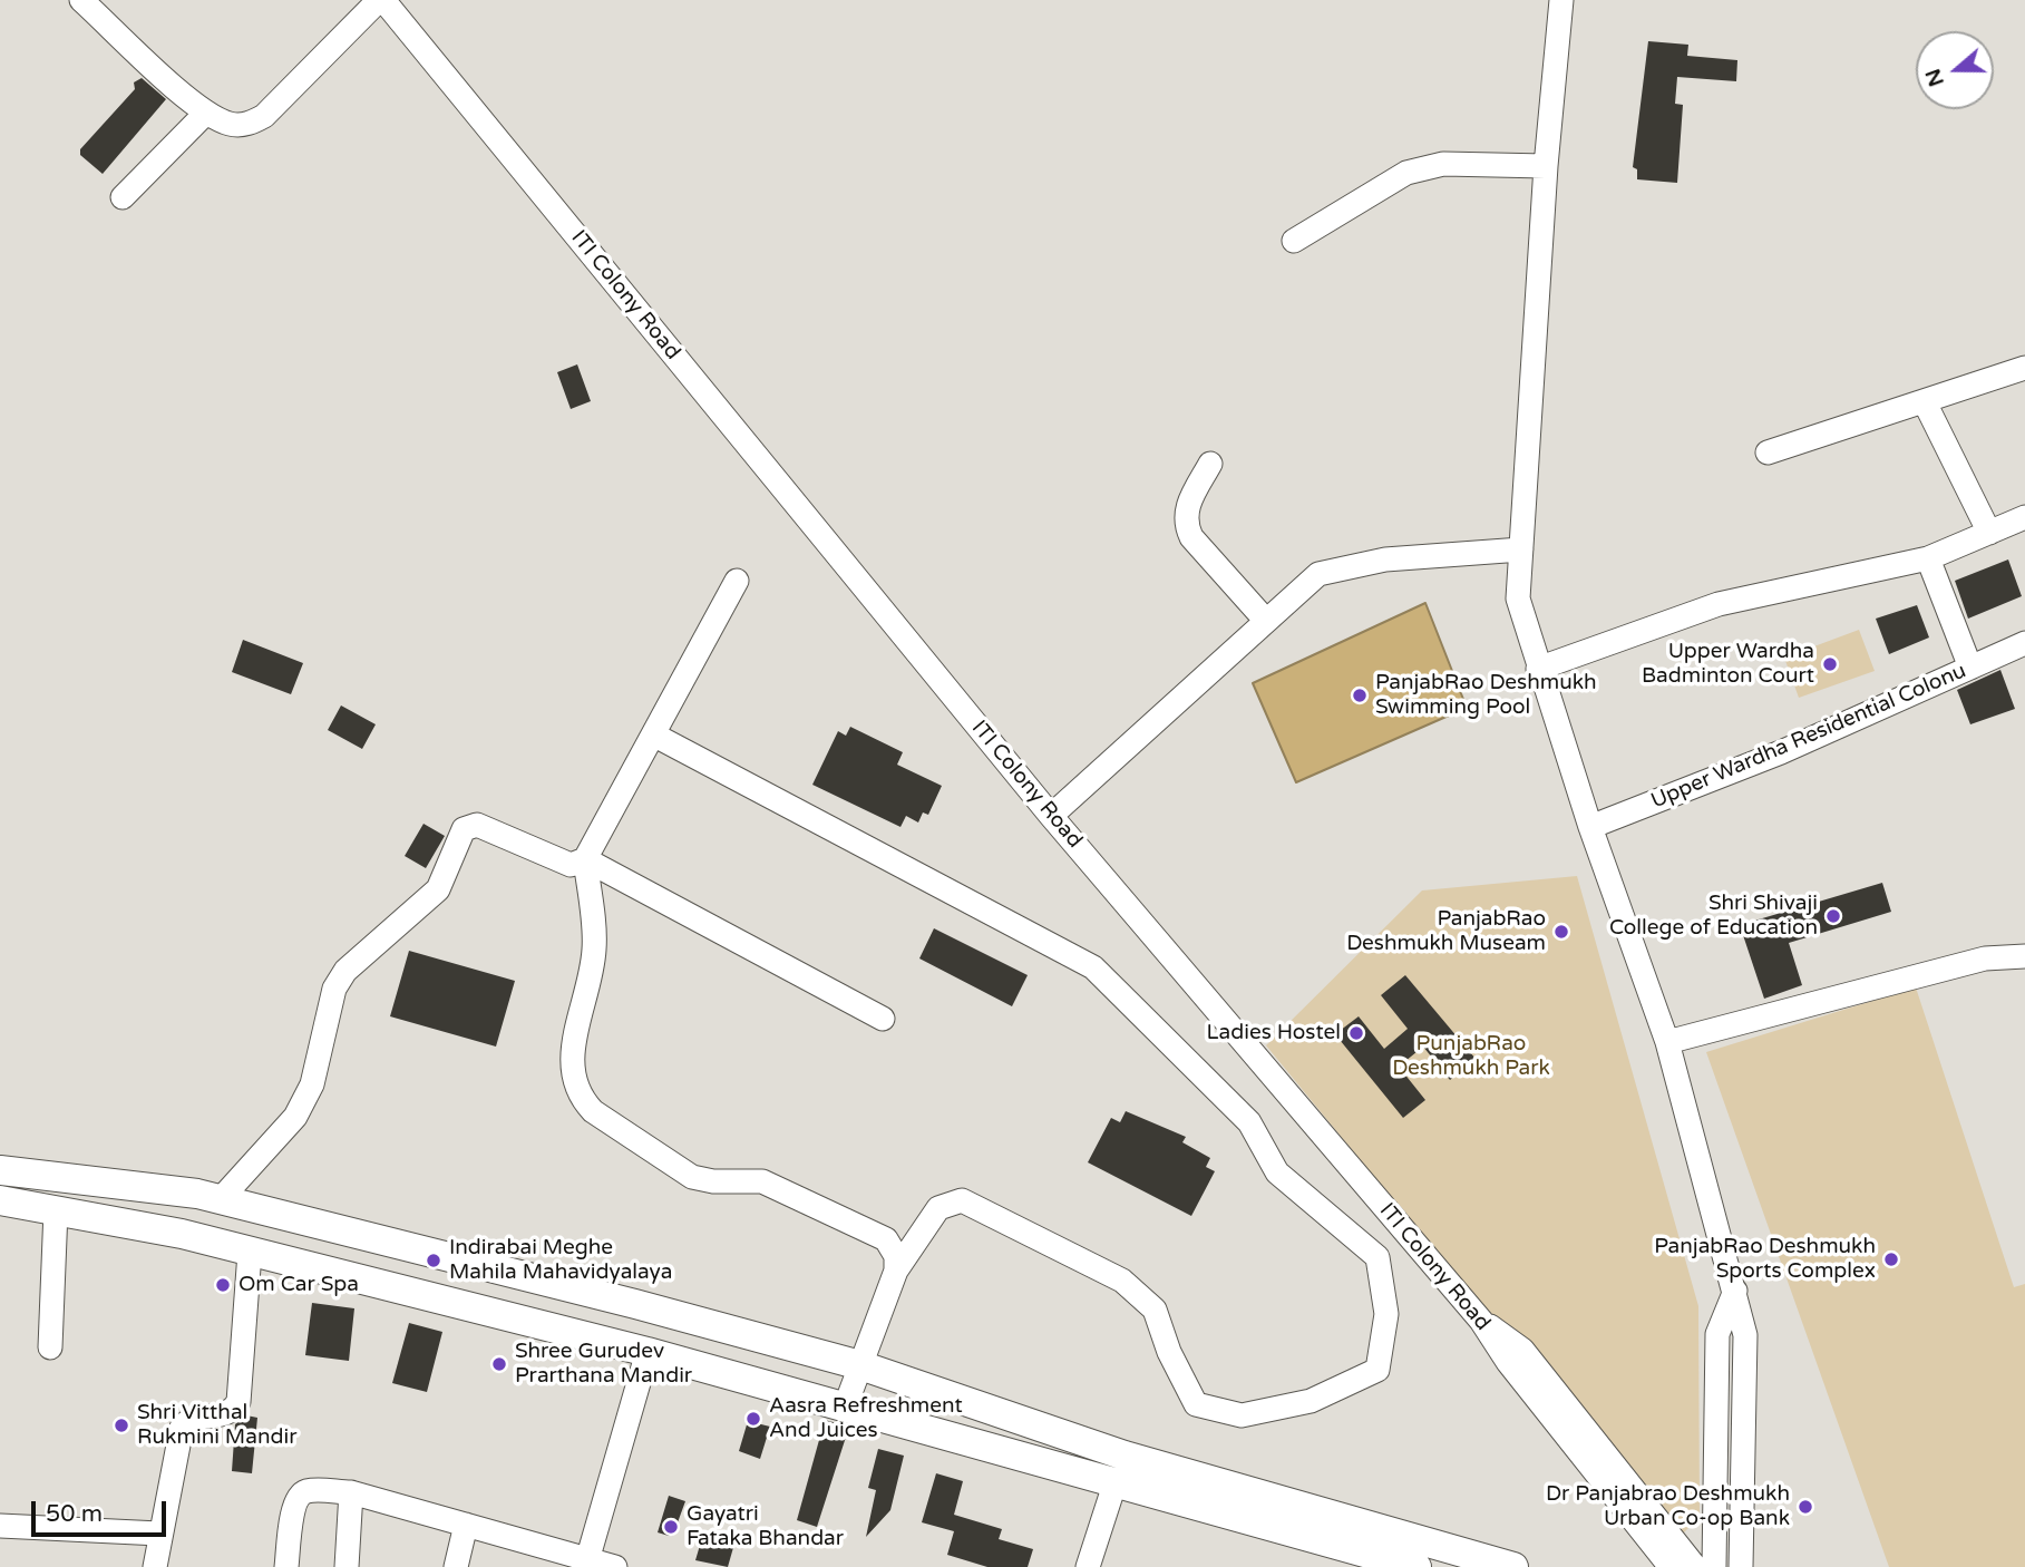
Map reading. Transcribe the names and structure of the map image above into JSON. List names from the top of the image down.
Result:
{
  "streets": {
    "street": ["ITI Colony Road", "Upper Wardha Residential Colonu"]
  },
  "parks": ["PunjabRao Deshmukh Park"],
  "places": [
    "Upper Wardha Badminton Court",
    "PanjabRao Deshmukh Swimming Pool",
    "Shri Shivaji College of Education",
    "PanjabRao Deshmukh Museam",
    "Ladies Hostel",
    "PanjabRao Deshmukh Sports Complex",
    "Indirabai Meghe Mahila Mahavidyalaya",
    "Om Car Spa",
    "Shree Gurudev Prarthana Mandir",
    "Aasra Refreshment And Juices",
    "Shri Vitthal Rukmini Mandir",
    "Dr Panjabrao Deshmukh Urban Co-op Bank",
    "Gayatri Fataka Bhandar"
  ],
  "scale_bar": "50 m",
  "north": "left"
}
